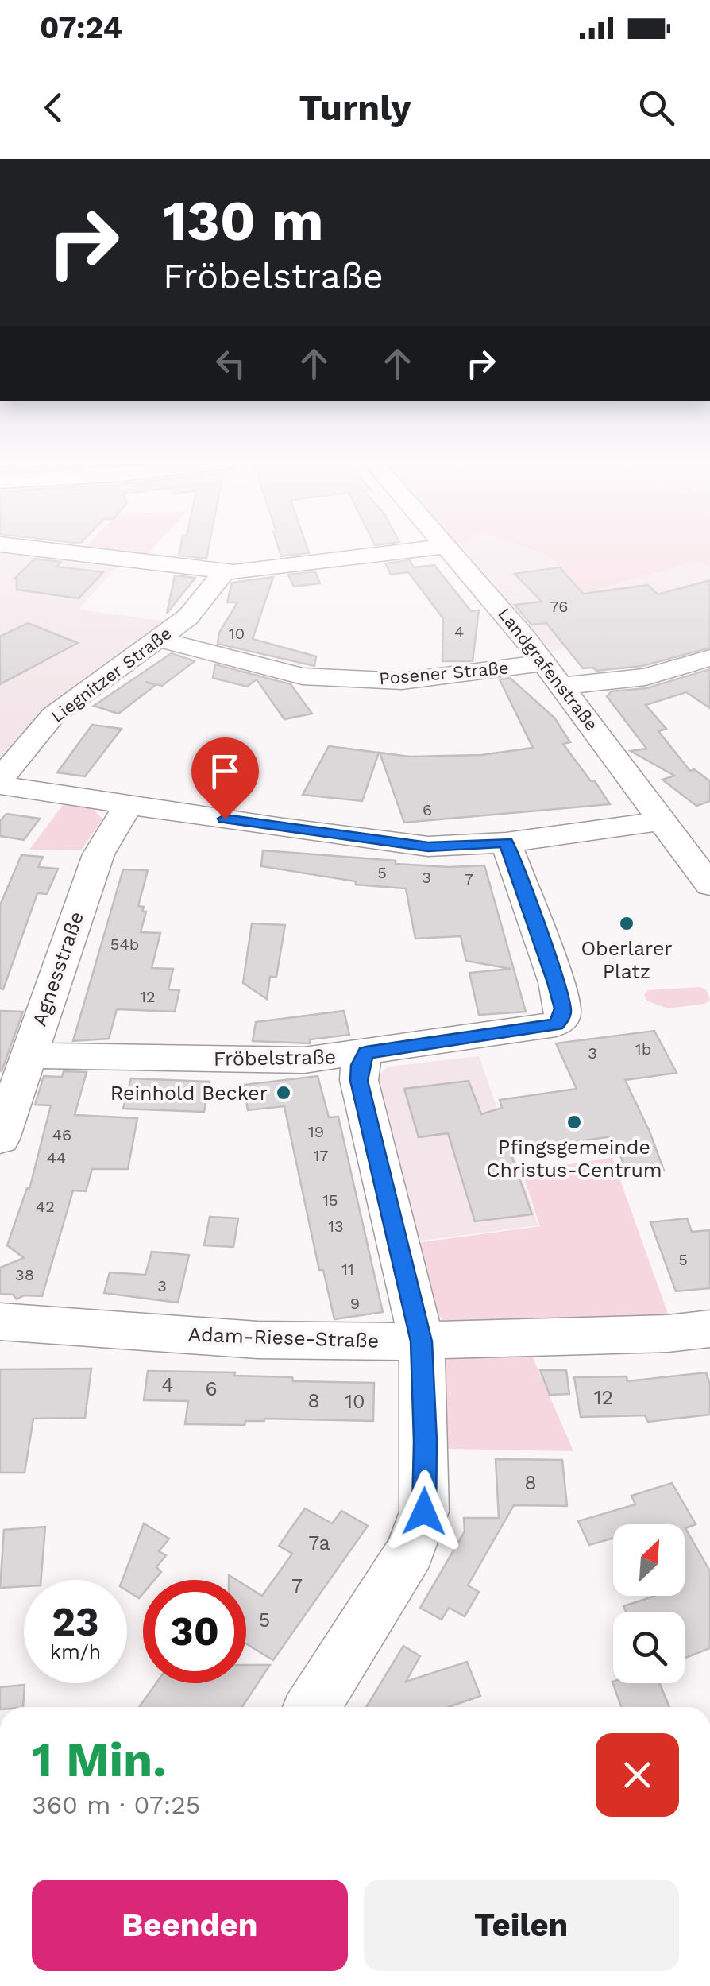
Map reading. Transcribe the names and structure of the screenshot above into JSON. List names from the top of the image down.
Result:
{
  "streets": {
    "street": [
      "Landgrafenstraße",
      "Posener Straße",
      "Liegnitzer Straße",
      "Agnesstraße",
      "Fröbelstraße",
      "Adam-Riese-Straße"
    ]
  },
  "crossings": [
    ["Landgrafenstraße", "Posener Straße"],
    ["Posener Straße", "Liegnitzer Straße"],
    ["Agnesstraße", "Fröbelstraße"]
  ],
  "places": ["Oberlarer Platz", "Reinhold Becker", "Pfingsgemeinde Christus-Centrum"],
  "house_numbers": [
    "76",
    "4",
    "10",
    "6",
    "5",
    "3",
    "7",
    "54b",
    "12",
    "1b",
    "3",
    "19",
    "46",
    "17",
    "44",
    "15",
    "42",
    "13",
    "5",
    "11",
    "38",
    "3",
    "9",
    "4",
    "6",
    "12",
    "8",
    "10",
    "8",
    "7a",
    "7",
    "5"
  ],
  "north": "top right",
  "page": {
    "status": "07:24",
    "header": "Turnly",
    "turn": ["130 m", "Fröbelstraße"],
    "speed": "23 km/h",
    "limit": "30",
    "heading": ["1 Min.", "360 m · 07:25"],
    "buttons": ["Beenden", "Teilen"]
  }
}
